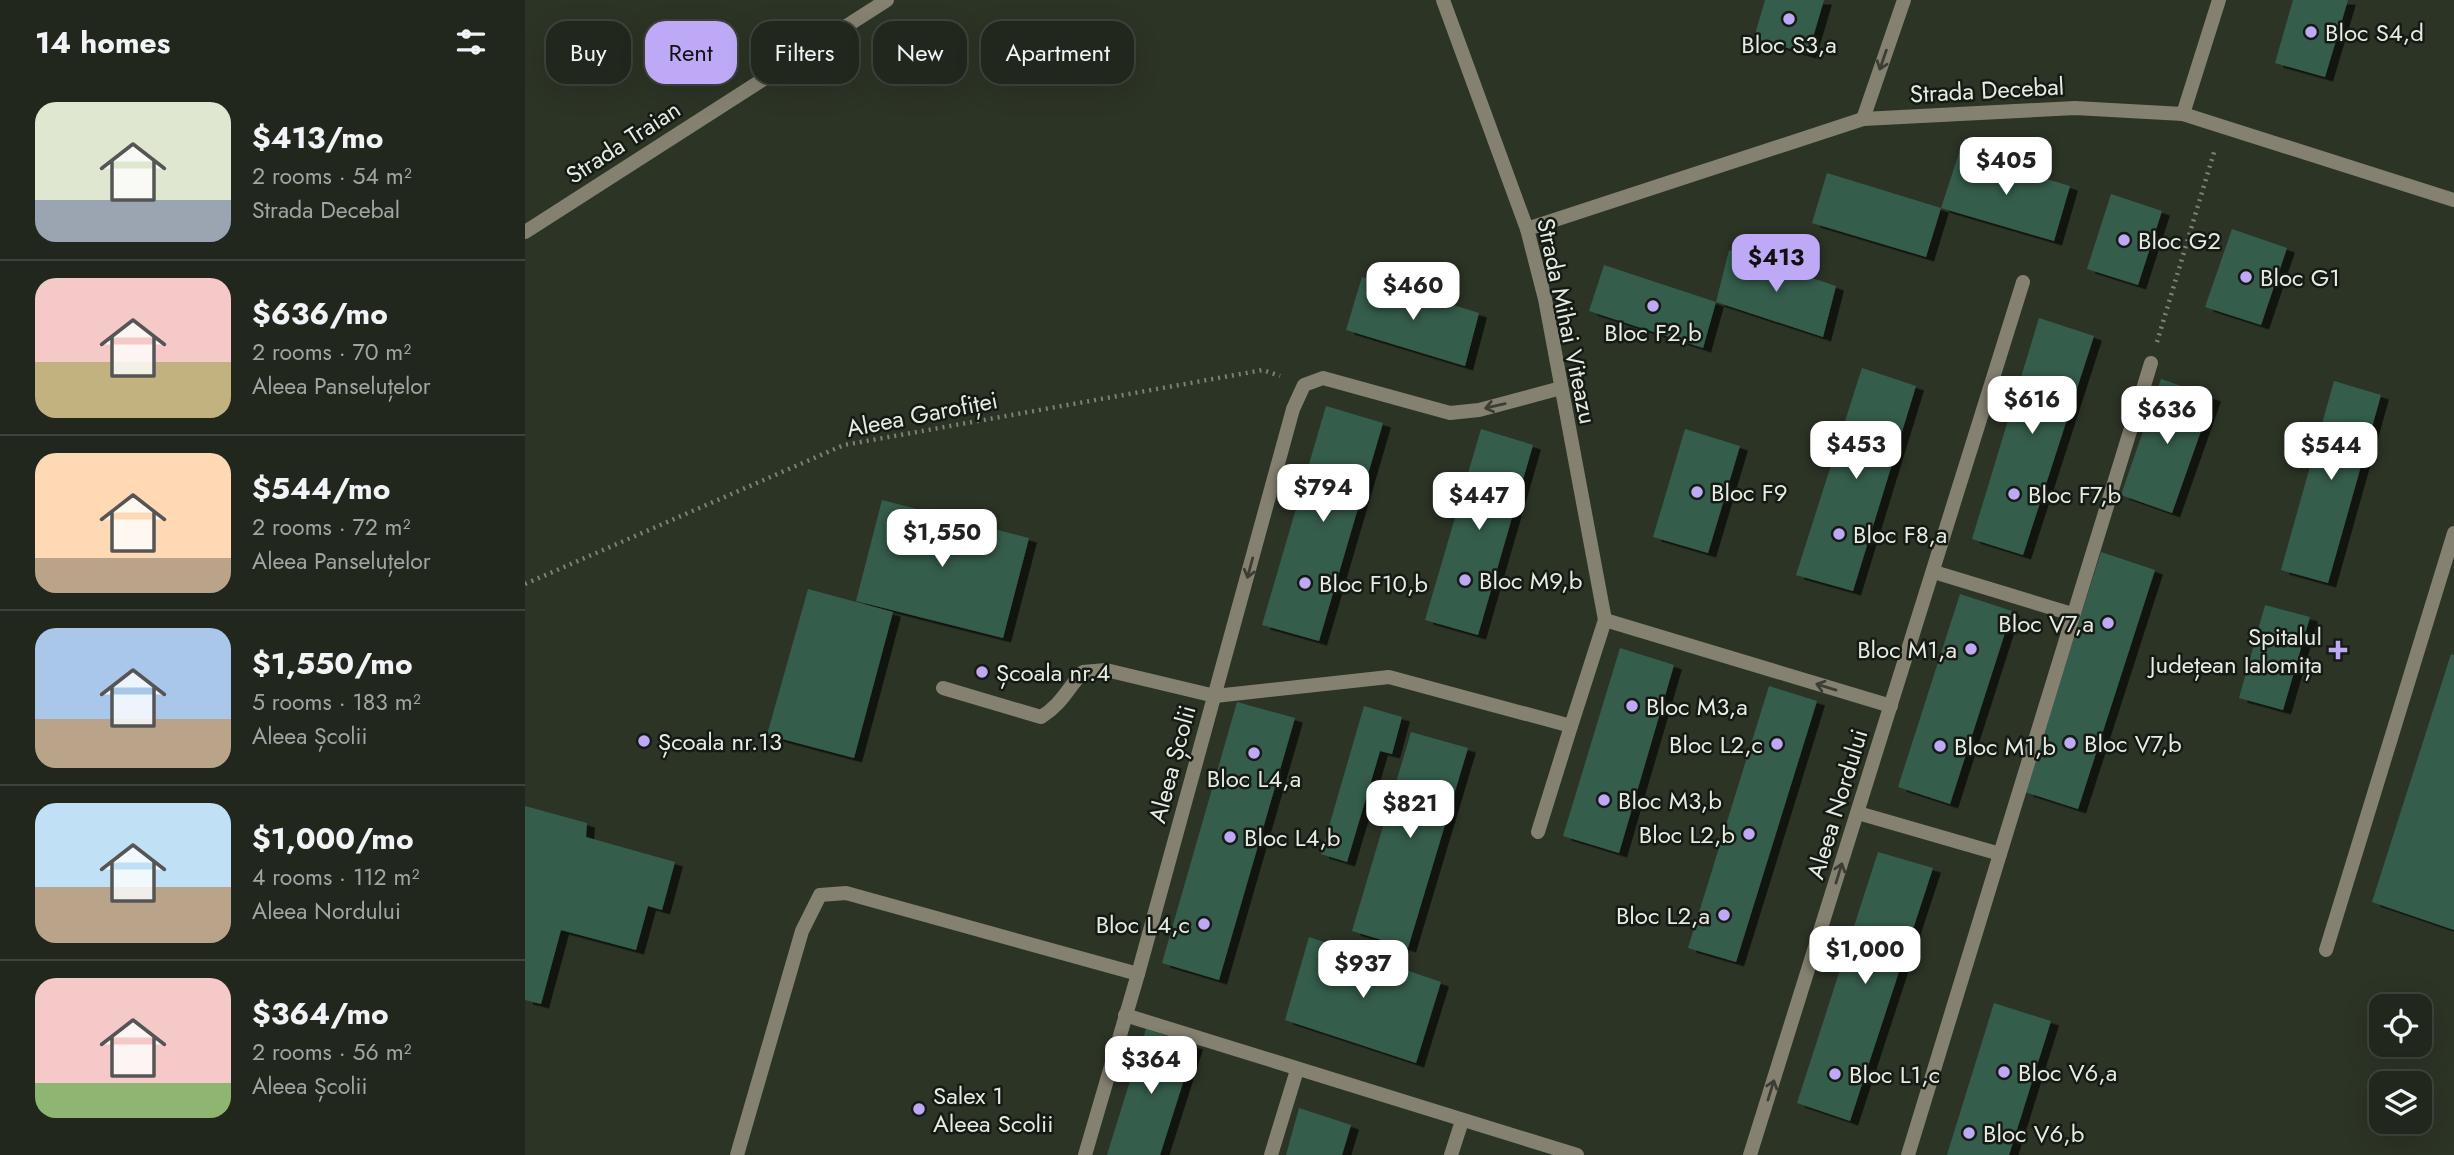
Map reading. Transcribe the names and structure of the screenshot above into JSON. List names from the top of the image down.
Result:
{
  "streets": {
    "street": [
      "Strada Decebal",
      "Strada Traian",
      "Strada Mihai Viteazu",
      "Aleea Școlii",
      "Aleea Nordului"
    ],
    "path": ["Aleea Garofiței"]
  },
  "crossings": [
    ["Strada Decebal", "Strada Mihai Viteazu"],
    ["Strada Mihai Viteazu", "Aleea Nordului"],
    ["Aleea Garofiței", "Aleea Școlii"]
  ],
  "one_way": ["Aleea Școlii"],
  "places": {
    "other": [
      "Bloc S3,a",
      "Bloc S4,d",
      "Bloc G2",
      "Bloc G1",
      "Bloc F2,b",
      "Bloc F9",
      "Bloc F7,b",
      "Bloc F8,a",
      "Bloc M9,b",
      "Bloc F10,b",
      "Bloc V7,a",
      "Bloc M1,a",
      "Școala nr.4",
      "Bloc M3,a",
      "Școala nr.13",
      "Bloc V7,b",
      "Bloc L2,c",
      "Bloc M1,b",
      "Bloc L4,a",
      "Bloc M3,b",
      "Bloc L2,b",
      "Bloc L4,b",
      "Bloc L2,a",
      "Bloc L4,c",
      "Bloc V6,a",
      "Bloc L1,c",
      "Salex 1 Aleea Scolii",
      "Bloc V6,b"
    ],
    "health": ["Spitalul Județean Ialomița"]
  },
  "page": {
    "heading": "14 homes",
    "chip": [
      "Buy",
      "Rent",
      "Filters",
      "New",
      "Apartment"
    ],
    "list": [
      {
        "name": "$413/mo",
        "note": "2 rooms · 54 m² · Strada Decebal"
      },
      {
        "name": "$636/mo",
        "note": "2 rooms · 70 m² · Aleea Panseluțelor"
      },
      {
        "name": "$544/mo",
        "note": "2 rooms · 72 m² · Aleea Panseluțelor"
      },
      {
        "name": "$1,550/mo",
        "note": "5 rooms · 183 m² · Aleea Școlii"
      },
      {
        "name": "$1,000/mo",
        "note": "4 rooms · 112 m² · Aleea Nordului"
      },
      {
        "name": "$364/mo",
        "note": "2 rooms · 56 m² · Aleea Școlii"
      }
    ],
    "price": [
      "$405",
      "$413",
      "$460",
      "$616",
      "$636",
      "$453",
      "$544",
      "$794",
      "$447",
      "$1,550",
      "$821",
      "$1,000",
      "$937",
      "$364"
    ]
  }
}
